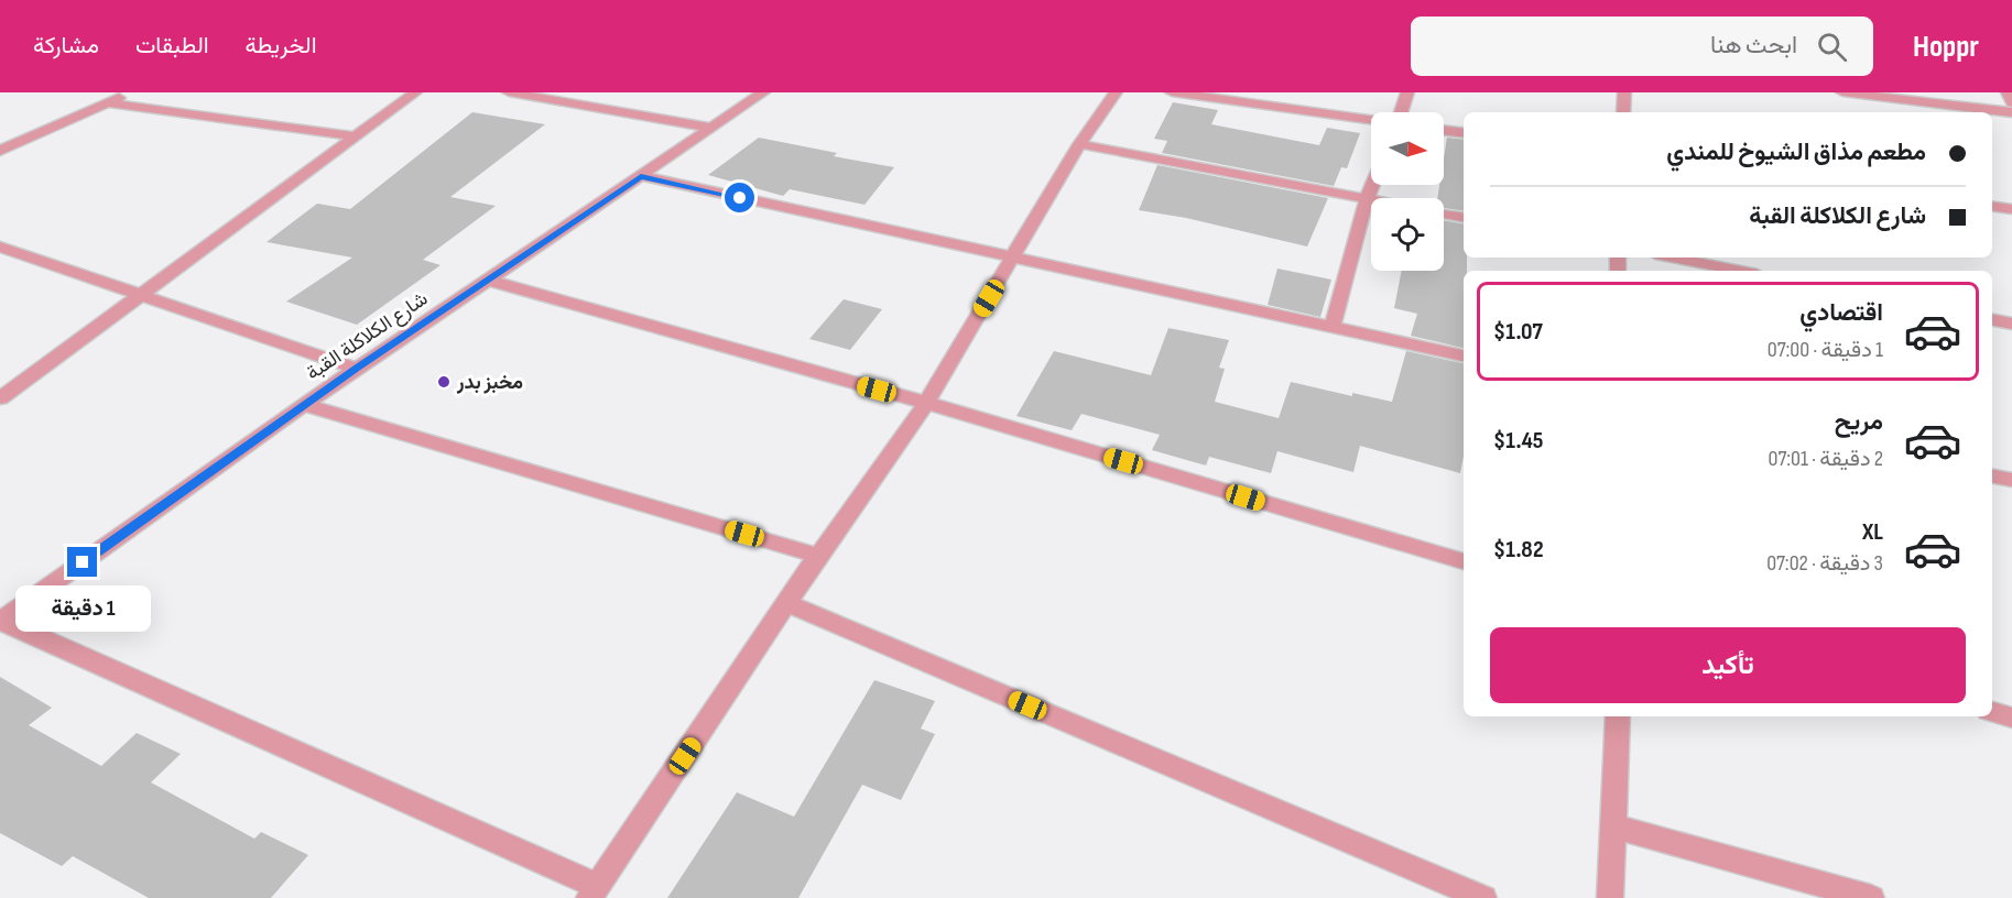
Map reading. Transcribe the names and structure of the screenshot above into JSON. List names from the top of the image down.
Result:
{
  "streets": {
    "street": ["شارع الكلاكلة القبة"]
  },
  "places": ["مخبز بدر"],
  "north": "right",
  "page": {
    "header": "Hoppr",
    "search": "ابحث هنا",
    "nav": ["الخريطة", "الطبقات", "مشاركة"],
    "banner": ["مطعم مذاق الشيوخ للمندي", "شارع الكلاكلة القبة"],
    "list": [
      {
        "name": "اقتصادي",
        "note": "1 دقيقة · 07:00",
        "value": "$1.07"
      },
      {
        "name": "مريح",
        "note": "2 دقيقة · 07:01",
        "value": "$1.45"
      },
      {
        "name": "XL",
        "note": "3 دقيقة · 07:02",
        "value": "$1.82"
      }
    ],
    "bubble": "1 دقيقة",
    "buttons": "تأكيد"
  }
}
